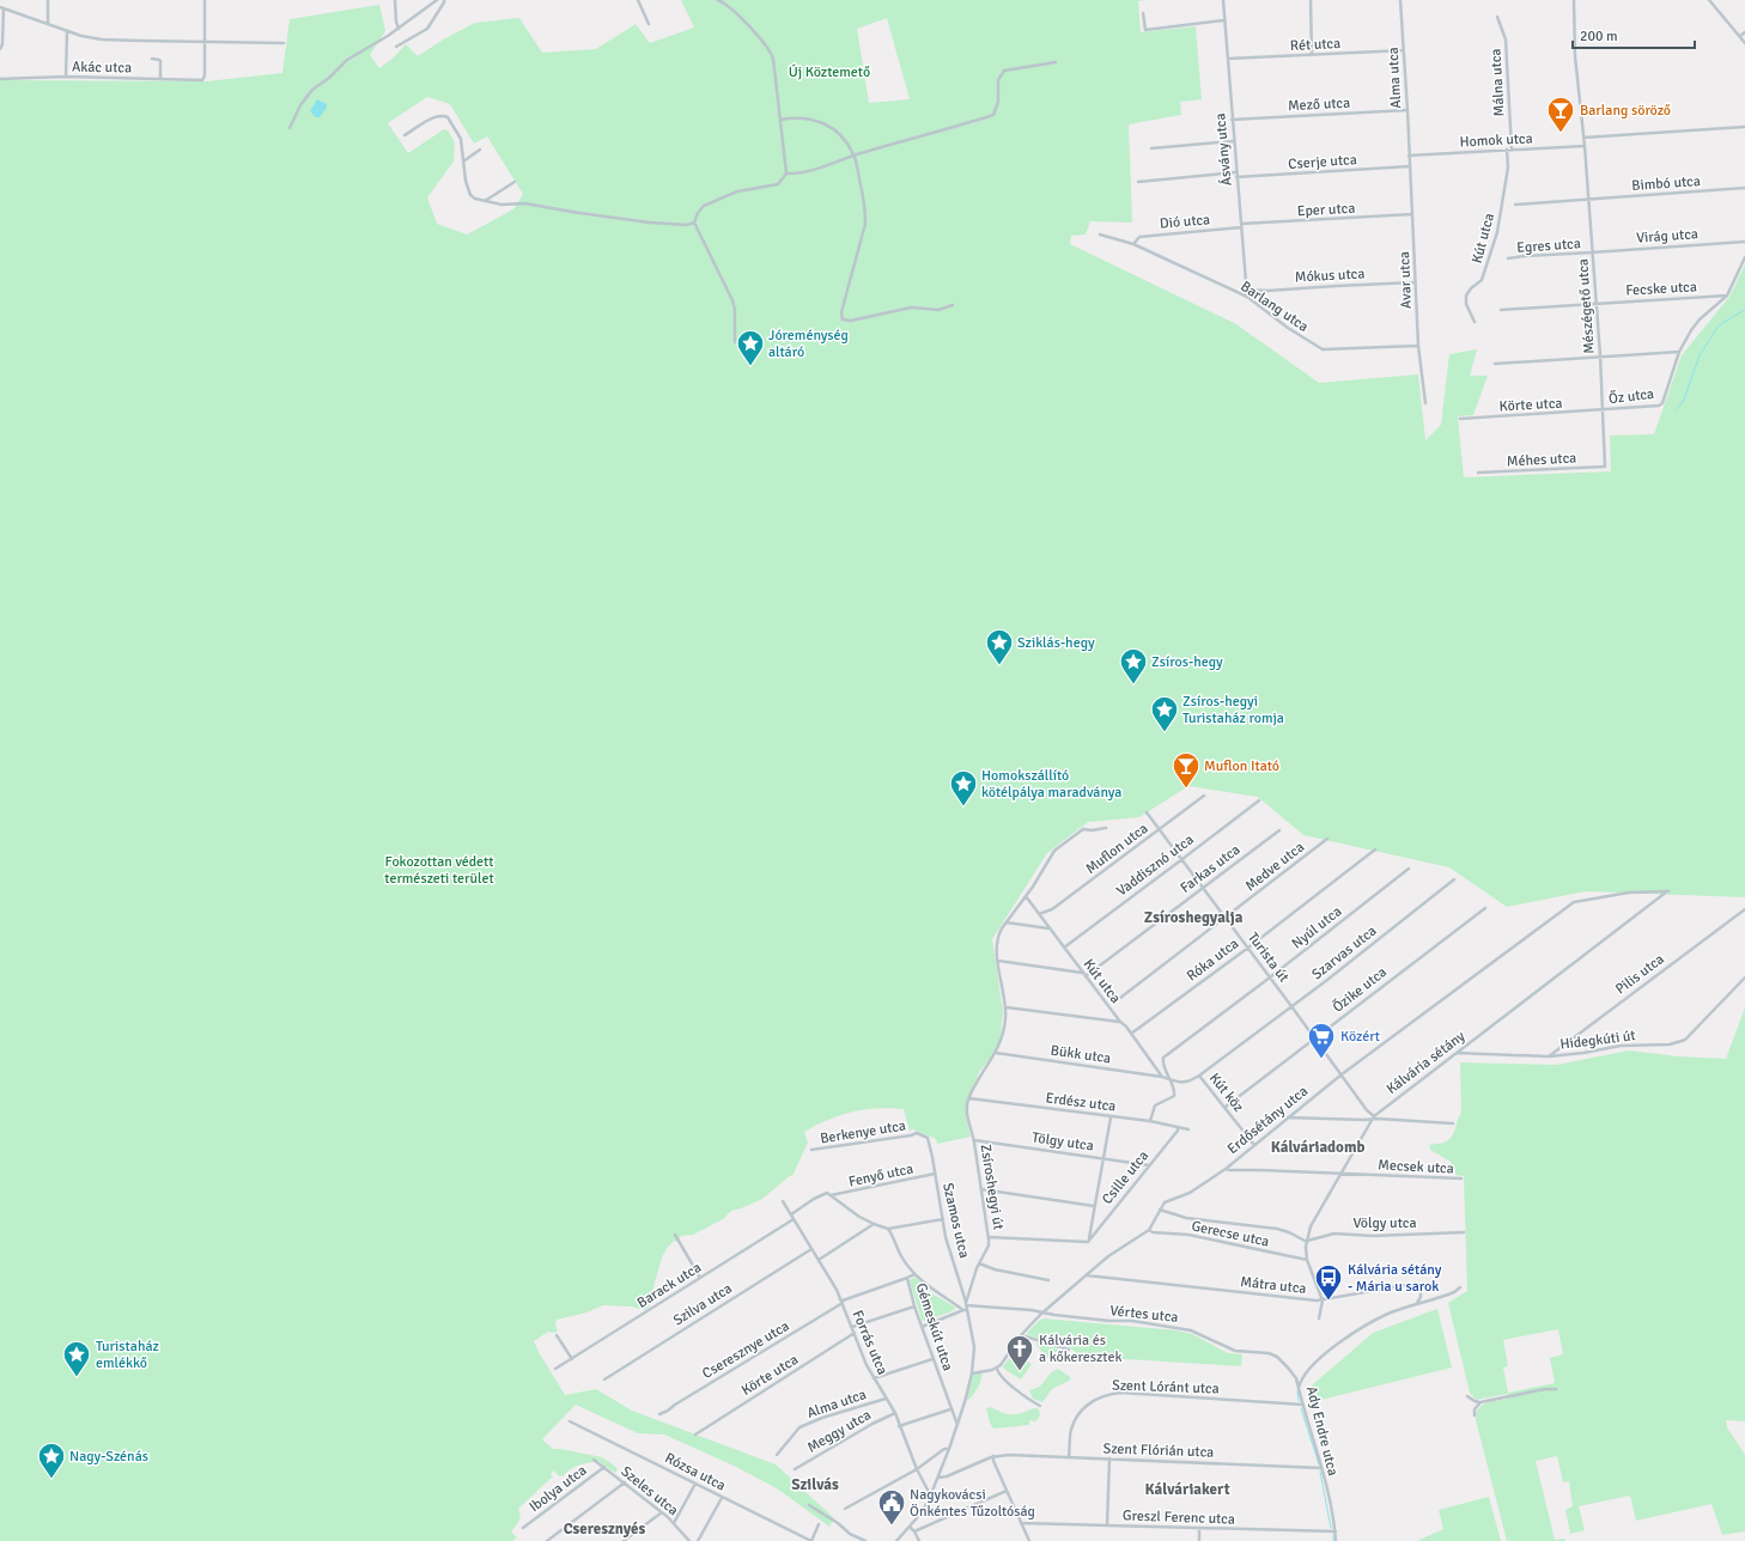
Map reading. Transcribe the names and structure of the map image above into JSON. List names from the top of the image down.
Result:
{
  "streets": {
    "street": [
      "Rét utca",
      "Akác utca",
      "Alma utca",
      "Málna utca",
      "Mező utca",
      "Homok utca",
      "Ásvány utca",
      "Cserje utca",
      "Bimbó utca",
      "Eper utca",
      "Dió utca",
      "Virág utca",
      "Kút utca",
      "Egres utca",
      "Mókus utca",
      "Avar utca",
      "Fecske utca",
      "Barlang utca",
      "Mészégető utca",
      "Őz utca",
      "Körte utca",
      "Méhes utca",
      "Muflon utca",
      "Vaddisznó utca",
      "Medve utca",
      "Farkas utca",
      "Nyúl utca",
      "Szarvas utca",
      "Turista út",
      "Róka utca",
      "Pilis utca",
      "Őzike utca",
      "Hidegkúti út",
      "Bükk utca",
      "Kálvária sétány",
      "Kút köz",
      "Erdész utca",
      "Erdősétány utca",
      "Berkenye utca",
      "Tölgy utca",
      "Mecsek utca",
      "Fenyő utca",
      "Csille utca",
      "Zsíroshegyi út",
      "Szamos utca",
      "Völgy utca",
      "Gerecse utca",
      "Barack utca",
      "Mátra utca",
      "Szilva utca",
      "Vértes utca",
      "Gémeskút utca",
      "Forrás utca",
      "Cseresznye utca",
      "Szent Lóránt utca",
      "Meggy utca",
      "Ady Endre utca",
      "Szent Flórián utca",
      "Rózsa utca",
      "Ibolya utca",
      "Szeles utca",
      "Greszl Ferenc utca"
    ]
  },
  "crossings": [
    ["Rét utca", "Alma utca"],
    ["Rét utca", "Ásvány utca"],
    ["Alma utca", "Mező utca"],
    ["Alma utca", "Homok utca"],
    ["Alma utca", "Avar utca"],
    ["Alma utca", "Forrás utca"],
    ["Málna utca", "Homok utca"],
    ["Mező utca", "Ásvány utca"],
    ["Homok utca", "Kút utca"],
    ["Homok utca", "Avar utca"],
    ["Homok utca", "Mészégető utca"],
    ["Ásvány utca", "Cserje utca"],
    ["Ásvány utca", "Eper utca"],
    ["Ásvány utca", "Dió utca"],
    ["Ásvány utca", "Mókus utca"],
    ["Ásvány utca", "Barlang utca"],
    ["Cserje utca", "Avar utca"],
    ["Bimbó utca", "Mészégető utca"],
    ["Eper utca", "Dió utca"],
    ["Eper utca", "Avar utca"],
    ["Dió utca", "Barlang utca"],
    ["Virág utca", "Egres utca"],
    ["Virág utca", "Mészégető utca"],
    ["Kút utca", "Muflon utca"],
    ["Kút utca", "Vaddisznó utca"],
    ["Kút utca", "Farkas utca"],
    ["Kút utca", "Róka utca"],
    ["Kút utca", "Bükk utca"],
    ["Kút utca", "Zsíroshegyi út"],
    ["Egres utca", "Mészégető utca"],
    ["Mókus utca", "Avar utca"],
    ["Avar utca", "Barlang utca"],
    ["Fecske utca", "Mészégető utca"],
    ["Mészégető utca", "Őz utca"],
    ["Mészégető utca", "Körte utca"],
    ["Mészégető utca", "Méhes utca"],
    ["Őz utca", "Körte utca"],
    ["Körte utca", "Forrás utca"],
    ["Muflon utca", "Turista út"],
    ["Vaddisznó utca", "Turista út"],
    ["Medve utca", "Turista út"],
    ["Farkas utca", "Turista út"],
    ["Nyúl utca", "Turista út"],
    ["Nyúl utca", "Bükk utca"],
    ["Szarvas utca", "Turista út"],
    ["Szarvas utca", "Bükk utca"],
    ["Szarvas utca", "Kút köz"],
    ["Turista út", "Róka utca"],
    ["Turista út", "Őzike utca"],
    ["Turista út", "Kálvária sétány"],
    ["Turista út", "Erdősétány utca"],
    ["Pilis utca", "Hidegkúti út"],
    ["Őzike utca", "Kút köz"],
    ["Hidegkúti út", "Kálvária sétány"],
    ["Bükk utca", "Kút köz"],
    ["Bükk utca", "Zsíroshegyi út"],
    ["Kálvária sétány", "Erdősétány utca"],
    ["Kálvária sétány", "Mecsek utca"],
    ["Kálvária sétány", "Völgy utca"],
    ["Kálvária sétány", "Gerecse utca"],
    ["Kálvária sétány", "Mátra utca"],
    ["Kút köz", "Erdősétány utca"],
    ["Erdész utca", "Csille utca"],
    ["Erdész utca", "Zsíroshegyi út"],
    ["Erdősétány utca", "Mecsek utca"],
    ["Erdősétány utca", "Gerecse utca"],
    ["Erdősétány utca", "Mátra utca"],
    ["Erdősétány utca", "Vértes utca"],
    ["Berkenye utca", "Szamos utca"],
    ["Tölgy utca", "Csille utca"],
    ["Tölgy utca", "Zsíroshegyi út"],
    ["Fenyő utca", "Szamos utca"],
    ["Zsíroshegyi út", "Szamos utca"],
    ["Zsíroshegyi út", "Vértes utca"],
    ["Zsíroshegyi út", "Gémeskút utca"],
    ["Zsíroshegyi út", "Forrás utca"],
    ["Szamos utca", "Vértes utca"],
    ["Völgy utca", "Gerecse utca"],
    ["Barack utca", "Forrás utca"],
    ["Mátra utca", "Ady Endre utca"],
    ["Szilva utca", "Forrás utca"],
    ["Vértes utca", "Ady Endre utca"],
    ["Gémeskút utca", "Cseresznye utca"],
    ["Forrás utca", "Cseresznye utca"],
    ["Forrás utca", "Meggy utca"],
    ["Szent Lóránt utca", "Ady Endre utca"],
    ["Szent Lóránt utca", "Szent Flórián utca"],
    ["Ady Endre utca", "Szent Flórián utca"],
    ["Ady Endre utca", "Greszl Ferenc utca"],
    ["Ibolya utca", "Szeles utca"]
  ],
  "districts": [
    "Zsíroshegyalja",
    "Kálváriadomb",
    "Szilvás",
    "Kálváriakert",
    "Cseresznyés"
  ],
  "parks": ["Új Köztemető", "Fokozottan védett természeti terület"],
  "places": {
    "bar": ["Barlang söröző", "Muflon Itató"],
    "place": [
      "Jóreménység altáró",
      "Sziklás-hegy",
      "Zsíros-hegy",
      "Zsíros-hegyi Turistaház romja",
      "Homokszállító kötélpálya maradványa",
      "Turistaház emlékkő",
      "Nagy-Szénás"
    ],
    "supermarket": ["Közért"],
    "bus stop": ["Kálvária sétány - Mária u sarok"],
    "church": ["Kálvária és a kőkeresztek"],
    "public building": ["Nagykovácsi Önkéntes Tűzoltóság"]
  },
  "scale_bar": "200 m"
}
